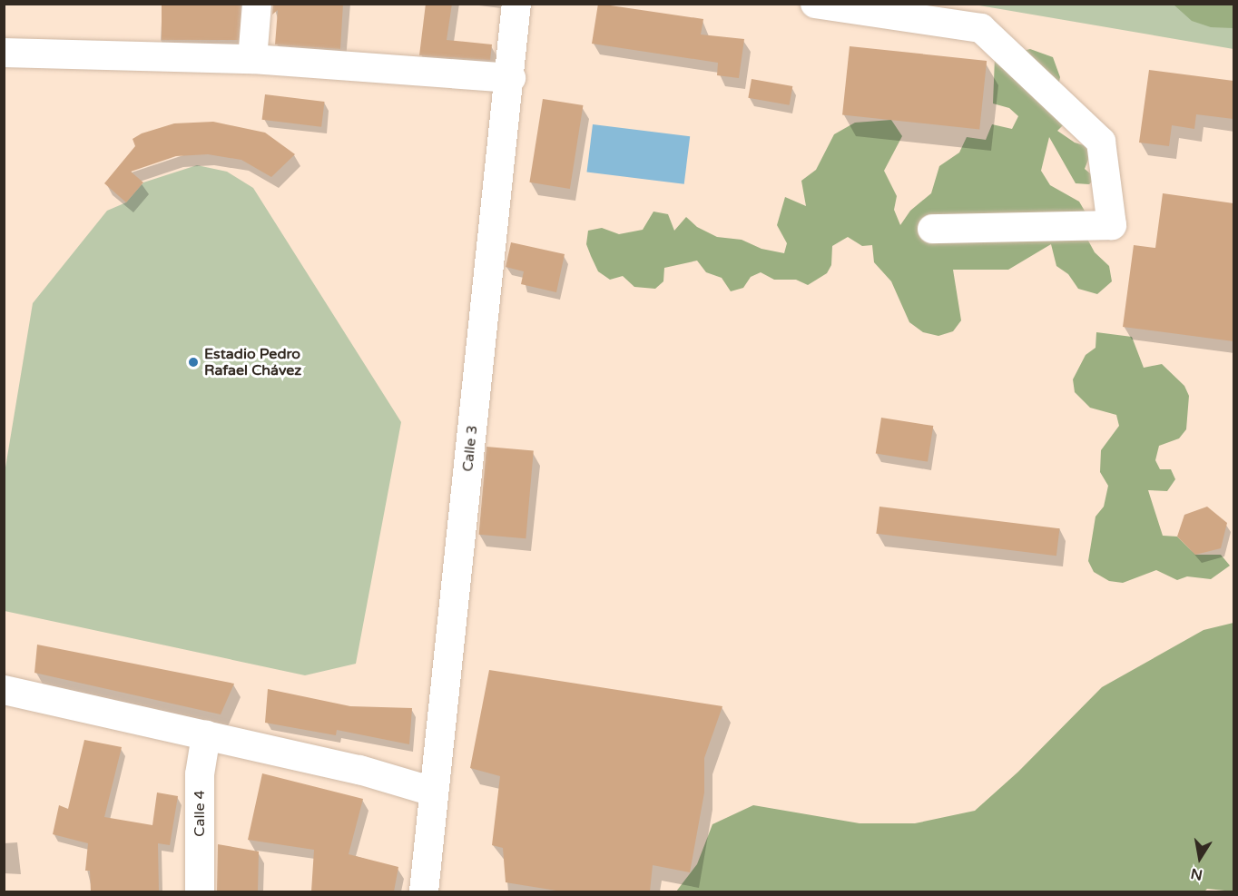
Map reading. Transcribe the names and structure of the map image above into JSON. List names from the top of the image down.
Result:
{
  "streets": {
    "street": ["Calle 3", "Calle 4"]
  },
  "places": ["Estadio Pedro Rafael Chávez"],
  "north": "bottom"
}
